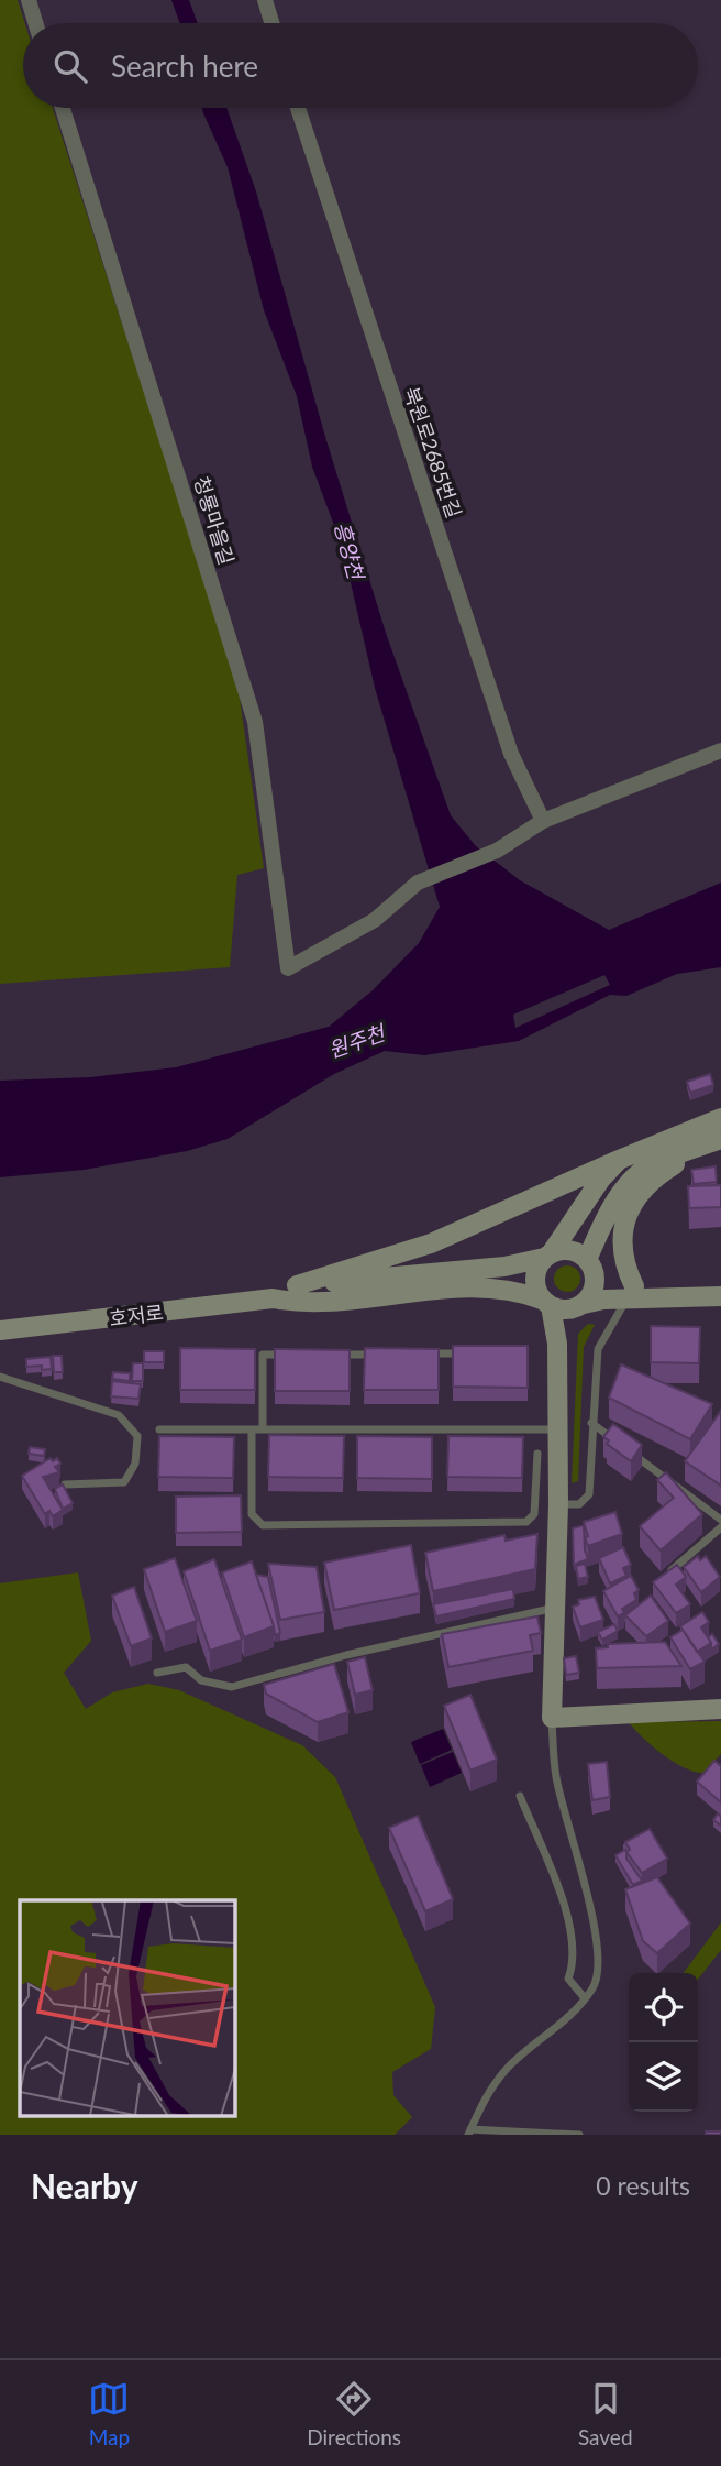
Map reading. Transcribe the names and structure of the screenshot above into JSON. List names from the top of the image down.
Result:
{
  "streets": {
    "street": ["북원로2685번길", "청룡마을길", "호저로"]
  },
  "crossings": [
    ["북원로2685번길", "청룡마을길"]
  ],
  "water": ["흥양천", "원주천"],
  "page": {
    "search": "Search here",
    "heading": ["Nearby", "0 results"],
    "nav": ["Map", "Directions", "Saved"]
  }
}
